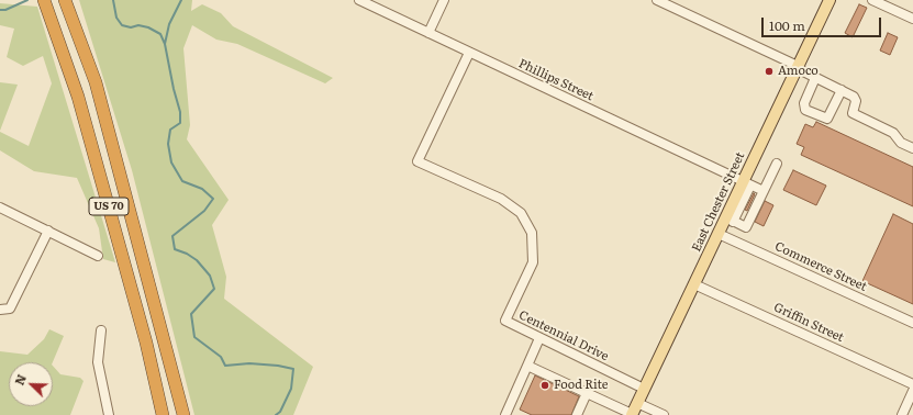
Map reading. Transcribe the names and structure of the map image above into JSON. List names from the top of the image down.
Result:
{
  "streets": {
    "highway": ["US 70"],
    "main road": ["East Chester Street"],
    "street": [
      "Phillips Street",
      "Commerce Street",
      "Griffin Street",
      "Centennial Drive"
    ]
  },
  "crossings": [
    ["Phillips Street", "East Chester Street"],
    ["Phillips Street", "Centennial Drive"],
    ["East Chester Street", "Commerce Street"],
    ["East Chester Street", "Griffin Street"],
    ["East Chester Street", "Centennial Drive"]
  ],
  "places": ["Amoco", "Food Rite"],
  "scale_bar": "100 m",
  "north": "top left"
}
